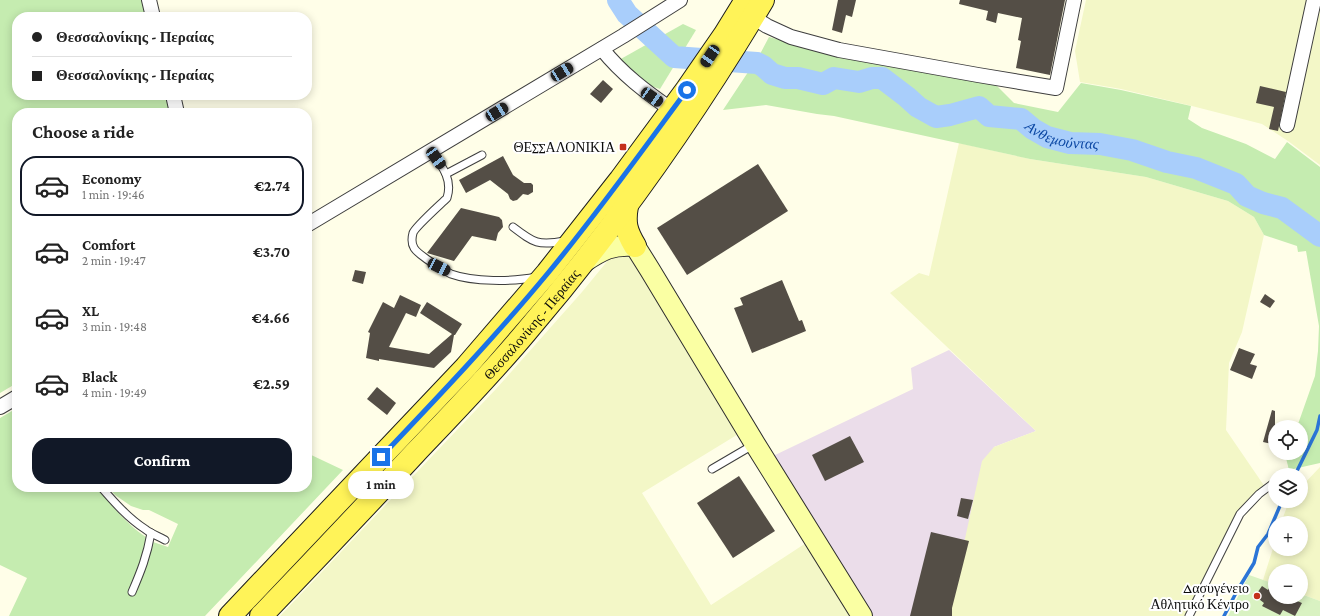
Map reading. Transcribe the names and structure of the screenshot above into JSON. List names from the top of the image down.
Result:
{
  "streets": {
    "main road": ["Θεσσαλονίκης - Περαίας"]
  },
  "water": ["Ανθεμούντας"],
  "places": {
    "transit": ["ΘΕΣΣΑΛΟΝΙΚΙΑ"],
    "other": ["Δασυγένειο Αθλητικό Κέντρο"]
  },
  "page": {
    "banner": ["Θεσσαλονίκης - Περαίας", "Θεσσαλονίκης - Περαίας"],
    "heading": "Choose a ride",
    "list": [
      {
        "name": "Economy",
        "note": "1 min · 19:46",
        "value": "€2.74"
      },
      {
        "name": "Comfort",
        "note": "2 min · 19:47",
        "value": "€3.70"
      },
      {
        "name": "XL",
        "note": "3 min · 19:48",
        "value": "€4.66"
      },
      {
        "name": "Black",
        "note": "4 min · 19:49",
        "value": "€2.59"
      }
    ],
    "map_buttons": ["+", "−"],
    "buttons": "Confirm",
    "bubble": "1 min"
  }
}
